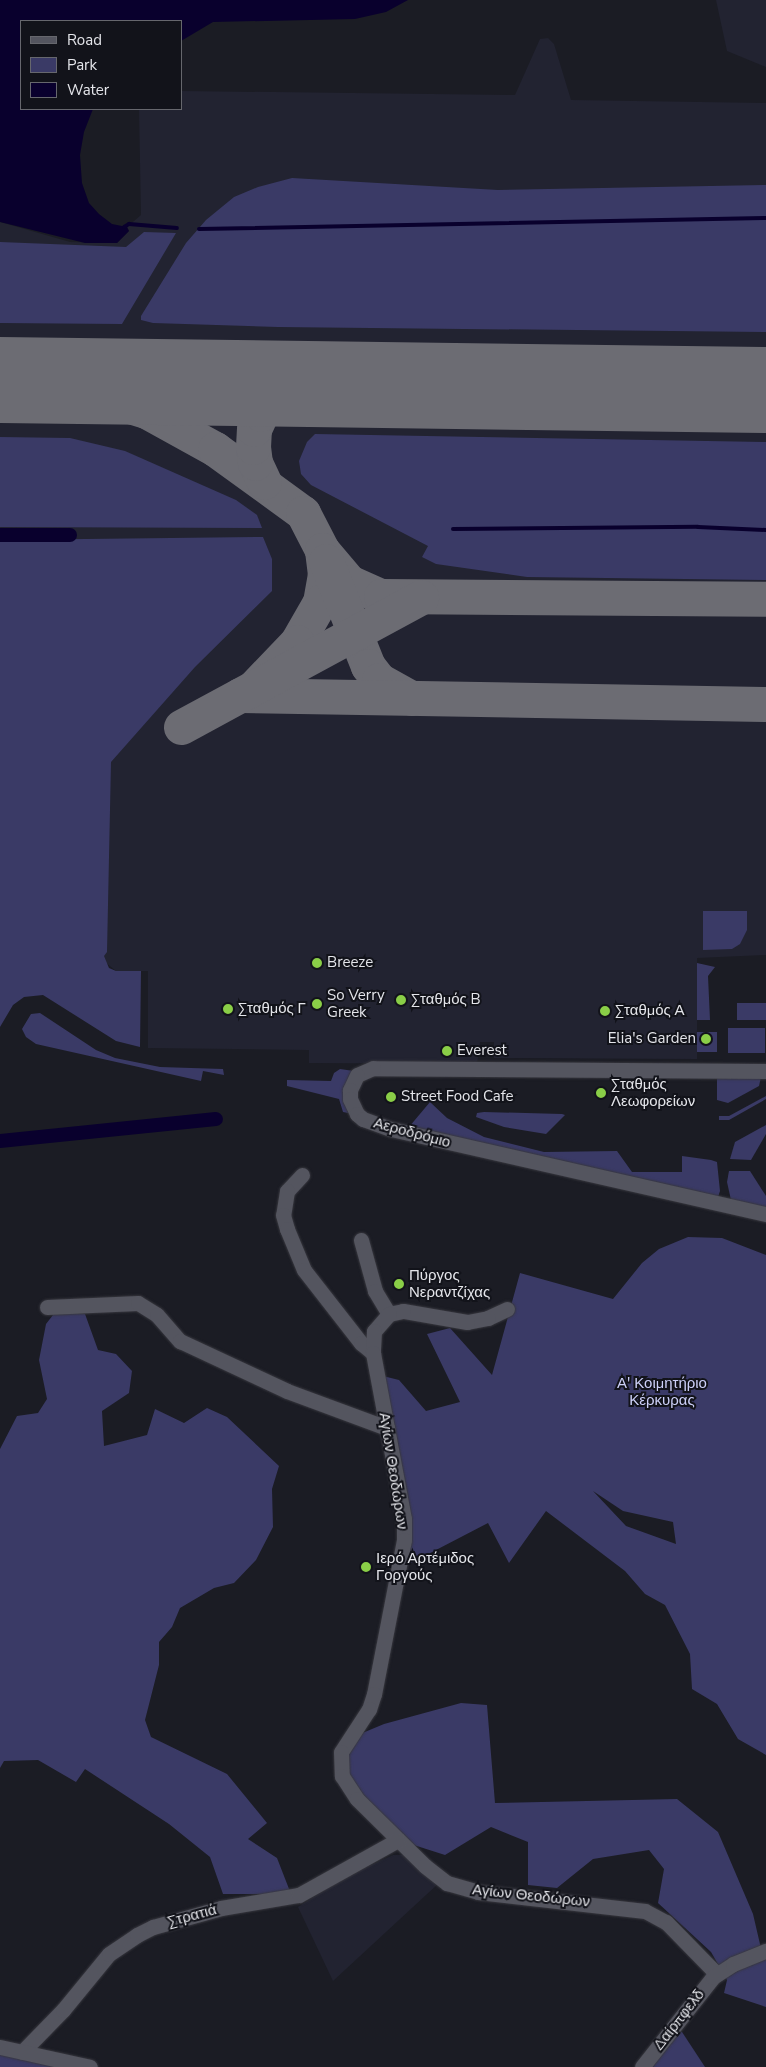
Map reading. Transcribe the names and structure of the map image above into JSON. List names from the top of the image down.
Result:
{
  "streets": {
    "street": [
      "Αεροδρόμιο",
      "Αγίων Θεοδώρων",
      "Στρατιά",
      "Δαίρπφελδ"
    ]
  },
  "crossings": [
    ["Αγίων Θεοδώρων", "Στρατιά"],
    ["Αγίων Θεοδώρων", "Δαίρπφελδ"]
  ],
  "parks": ["Α' Κοιμητήριο Κέρκυρας"],
  "places": [
    "Breeze",
    "Σταθμός B",
    "So Verry Greek",
    "Σταθμός Γ",
    "Σταθμός Α",
    "Elia's Garden",
    "Everest",
    "Σταθμός Λεωφορείων",
    "Street Food Cafe",
    "Πύργος Νεραντζίχας",
    "Ιερό Αρτέμιδος Γοργούς"
  ],
  "legend": ["Road", "Park", "Water"]
}
